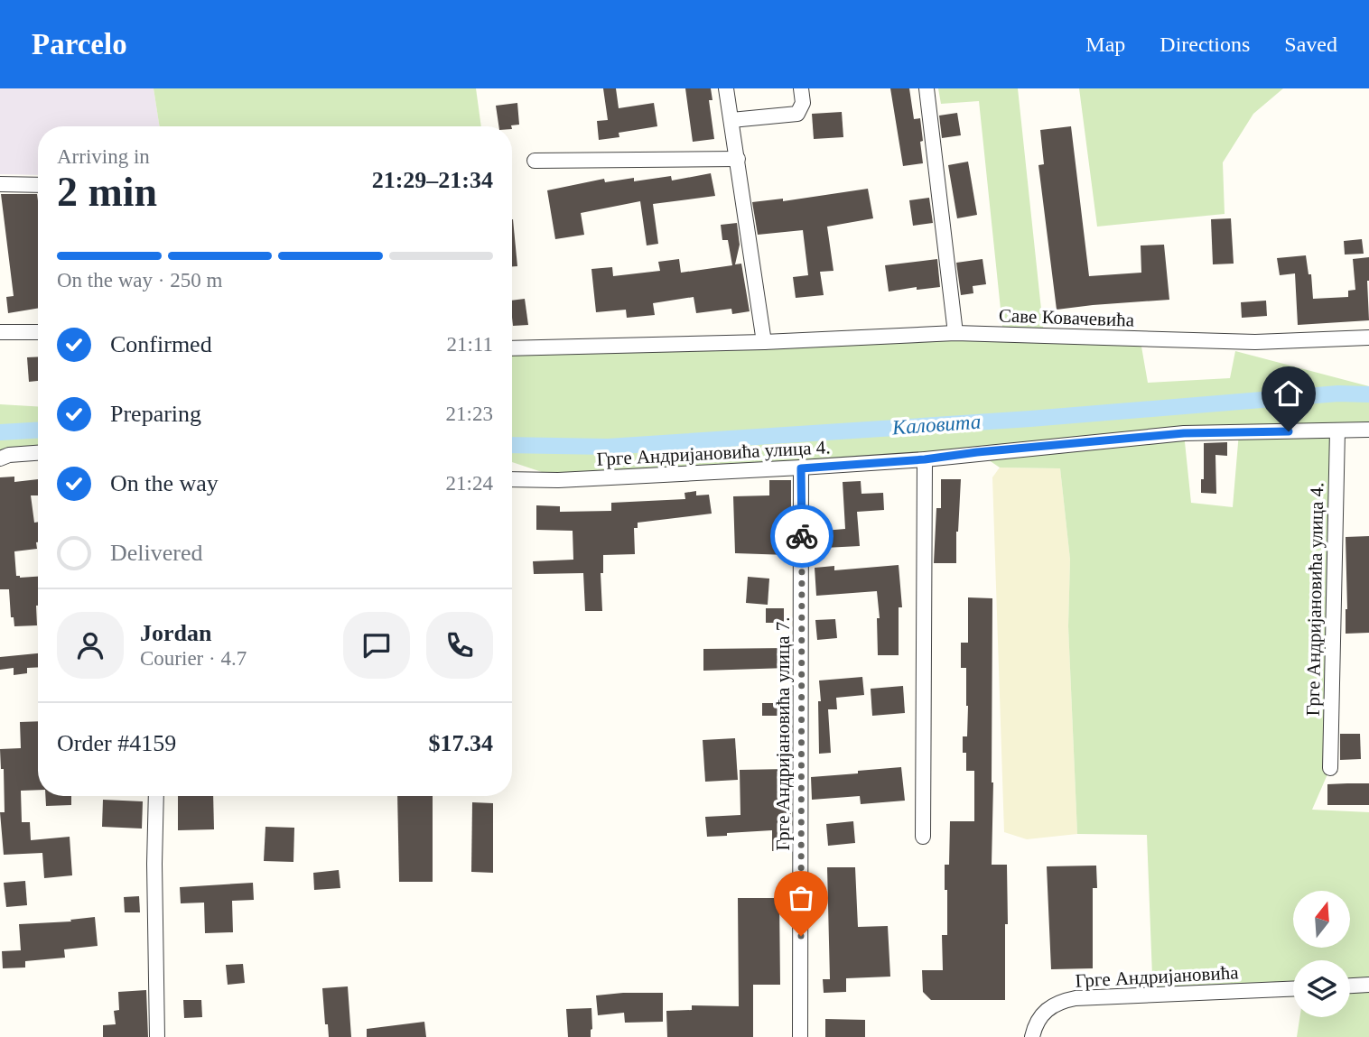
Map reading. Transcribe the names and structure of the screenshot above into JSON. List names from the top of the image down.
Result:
{
  "streets": {
    "street": [
      "Саве Ковачевића",
      "Грге Андријановића улица 4.",
      "Грге Андријановића улица 7.",
      "Грге Андријановића"
    ]
  },
  "crossings": [
    ["Грге Андријановића улица 4.", "Грге Андријановића улица 7."]
  ],
  "water": ["Каловита"],
  "north": "top",
  "page": {
    "header": "Parcelo",
    "nav": ["Map", "Directions", "Saved"],
    "heading": ["2 min", "Arriving in", "21:29–21:34"],
    "panel": [
      "Jordan",
      "Courier · 4.7",
      "Order #4159",
      "$17.34"
    ],
    "bar": "On the way · 250 m",
    "list": [
      ["Confirmed", "21:11"],
      ["Preparing", "21:23"],
      ["On the way", "21:24"],
      "Delivered"
    ]
  }
}
